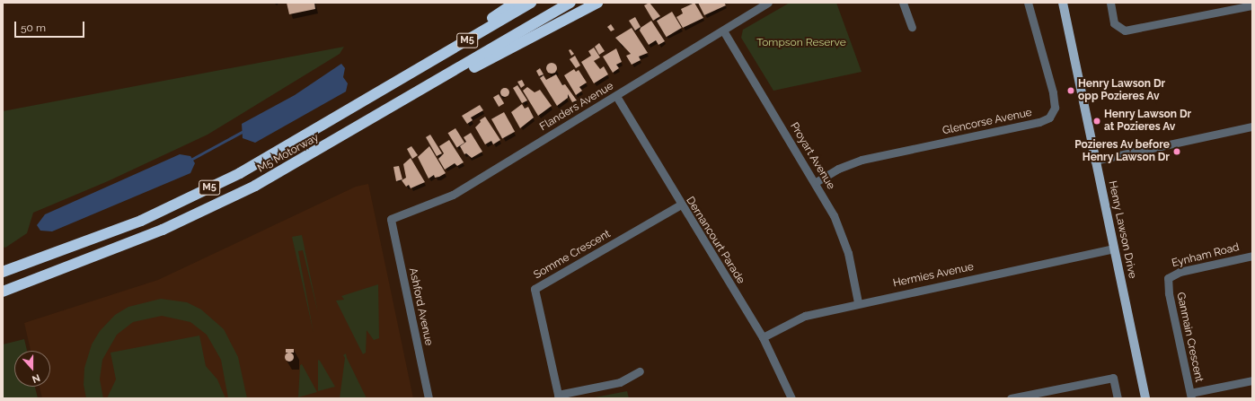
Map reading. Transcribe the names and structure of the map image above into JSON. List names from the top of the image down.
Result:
{
  "streets": {
    "highway": ["M5", "M5 Motorway"],
    "main road": ["Henry Lawson Drive"],
    "street": [
      "Flanders Avenue",
      "Glencorse Avenue",
      "Proyart Avenue",
      "Dernancourt Parade",
      "Somme Crescent",
      "Eynham Road",
      "Hermies Avenue",
      "Ashford Avenue",
      "Ganmain Crescent"
    ]
  },
  "crossings": [
    ["Flanders Avenue", "Proyart Avenue"],
    ["Flanders Avenue", "Dernancourt Parade"],
    ["Flanders Avenue", "Ashford Avenue"],
    ["Glencorse Avenue", "Proyart Avenue"],
    ["Proyart Avenue", "Hermies Avenue"],
    ["Henry Lawson Drive", "Hermies Avenue"],
    ["Dernancourt Parade", "Somme Crescent"],
    ["Dernancourt Parade", "Hermies Avenue"],
    ["Eynham Road", "Ganmain Crescent"]
  ],
  "parks": ["Tompson Reserve"],
  "places": ["Henry Lawson Dr opp Pozieres Av", "Henry Lawson Dr at Pozieres Av", "Pozieres Av before Henry Lawson Dr"],
  "scale_bar": "50 m",
  "north": "bottom"
}
